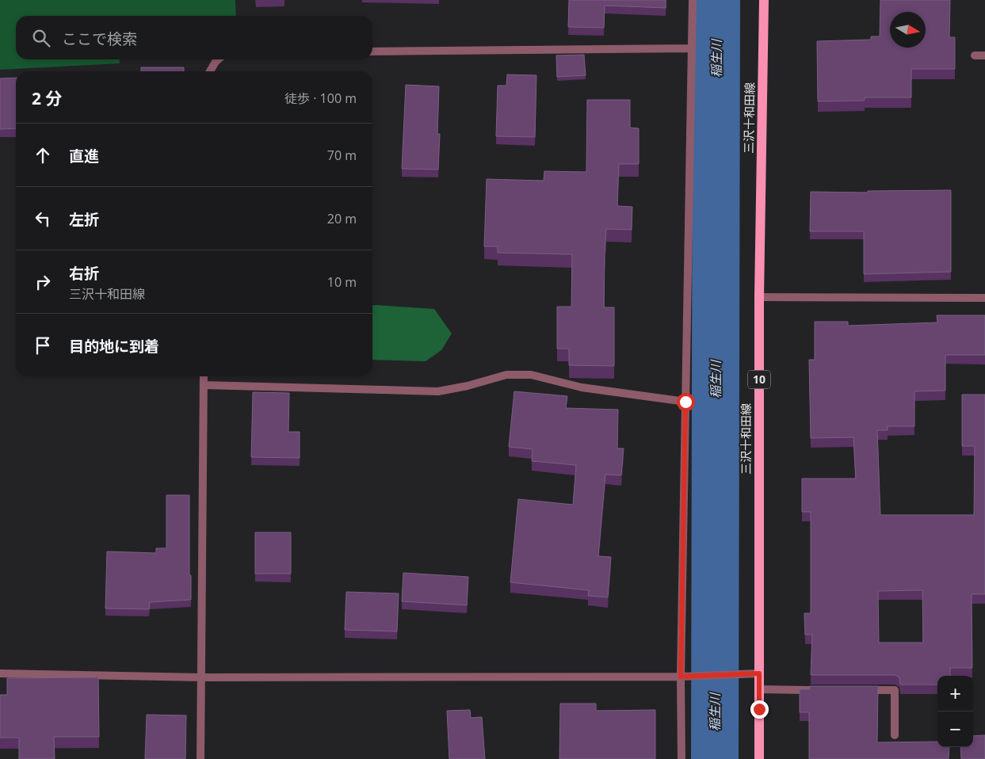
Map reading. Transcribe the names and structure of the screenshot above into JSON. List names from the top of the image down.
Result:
{
  "streets": {
    "main road": ["三沢十和田線", "10"]
  },
  "water": ["稲生川"],
  "north": "right",
  "page": {
    "search": "ここで検索",
    "heading": ["2 分", "徒歩 · 100 m"],
    "list": [
      ["直進", "70 m"],
      ["左折", "20 m"],
      ["右折", "三沢十和田線", "10 m"],
      "目的地に到着"
    ],
    "map_buttons": ["+", "−"]
  }
}
